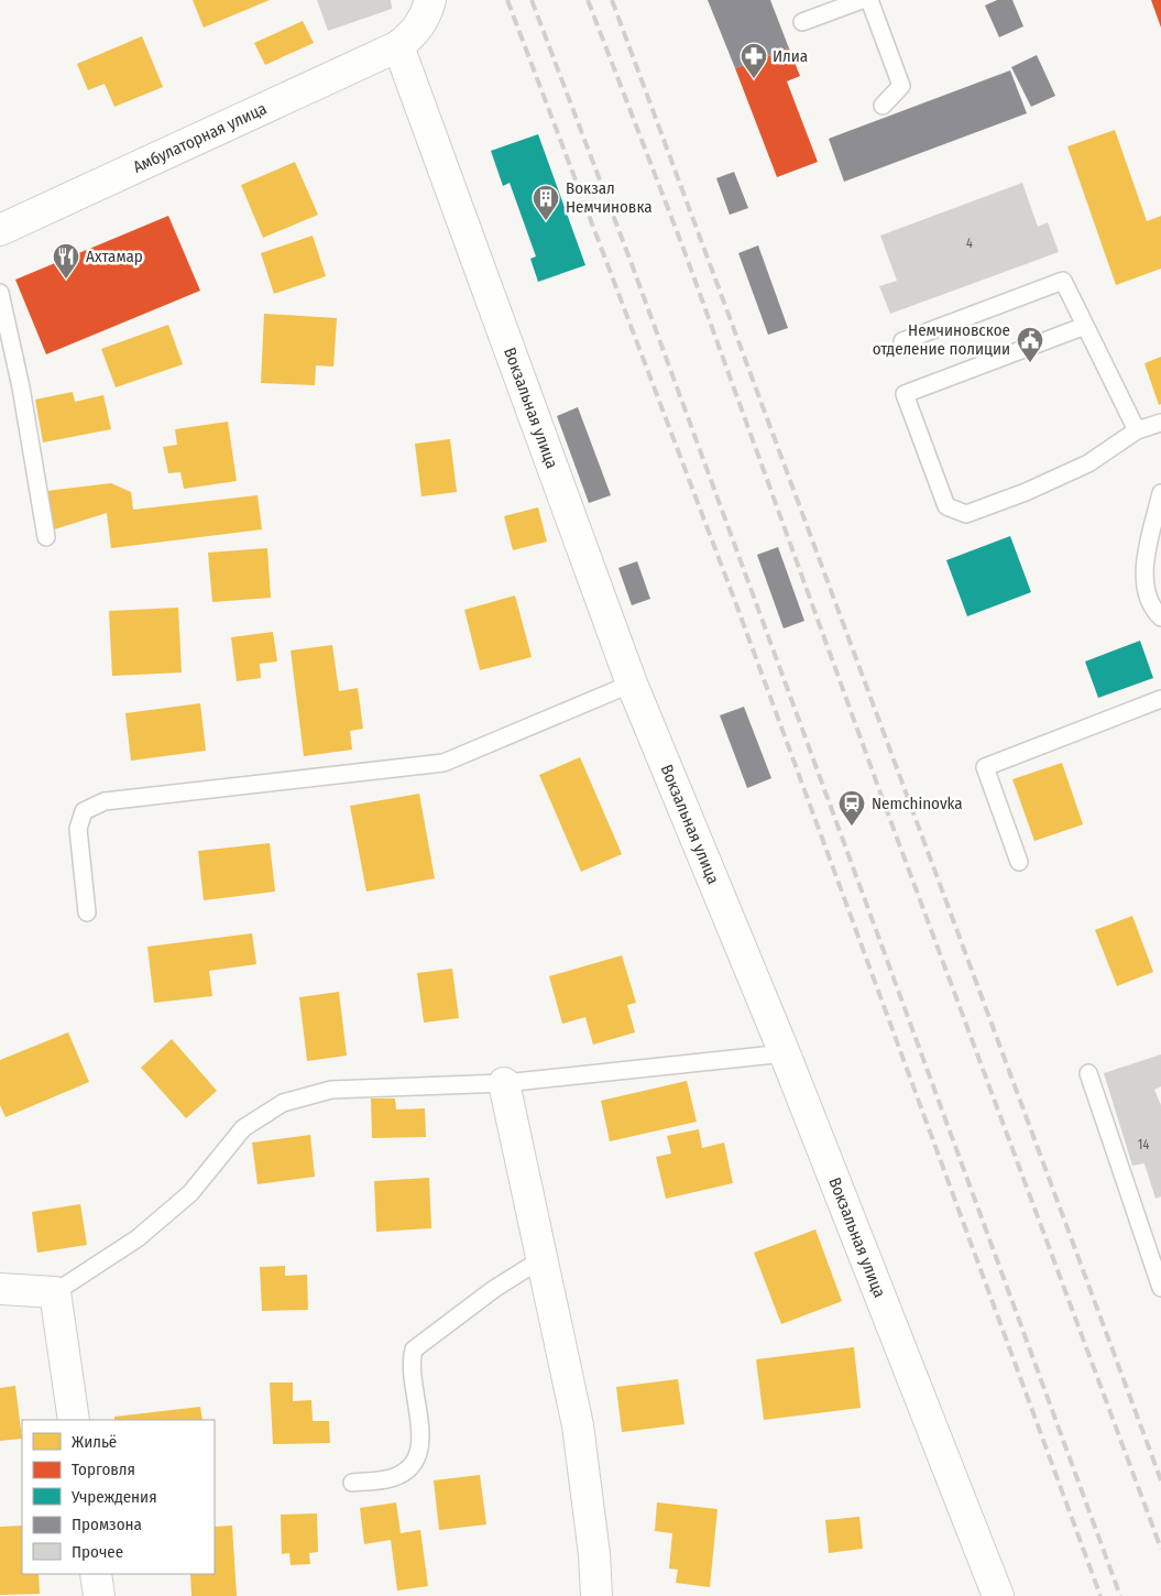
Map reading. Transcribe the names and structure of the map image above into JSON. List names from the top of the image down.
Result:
{
  "streets": {
    "street": ["Амбулаторная улица", "Вокзальная улица"]
  },
  "crossings": [
    ["Амбулаторная улица", "Вокзальная улица"]
  ],
  "places": {
    "pharmacy": ["Илиа"],
    "building": ["Вокзал Немчиновка"],
    "restaurant": ["Ахтамар"],
    "public building": ["Немчиновское отделение полиции"],
    "station": ["Nemchinovka"]
  },
  "house_numbers": ["4", "14"],
  "legend": [
    "Жильё",
    "Торговля",
    "Учреждения",
    "Промзона",
    "Прочее"
  ]
}
